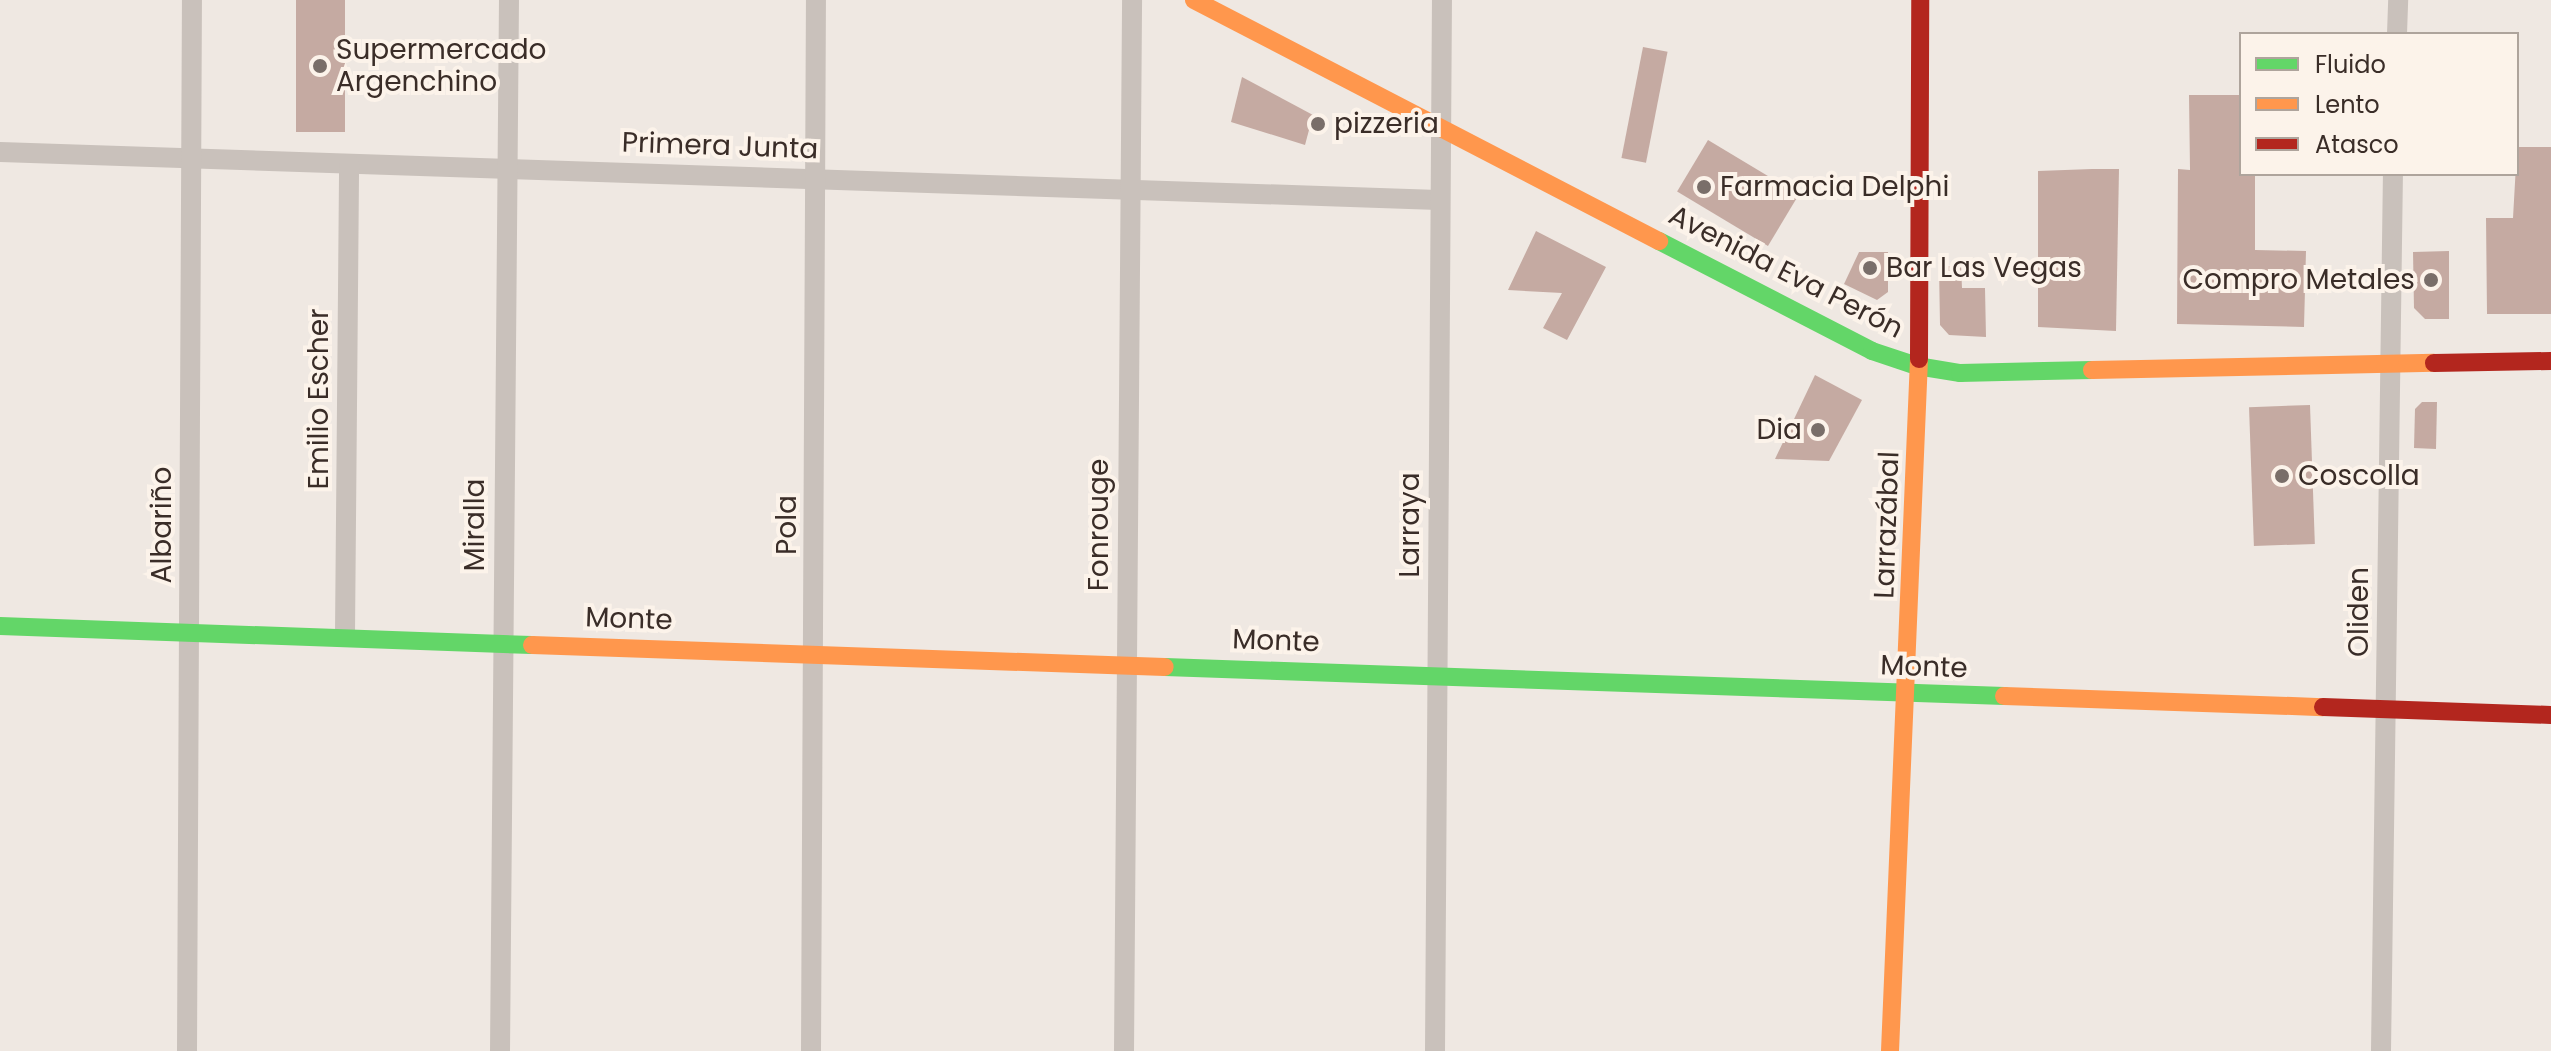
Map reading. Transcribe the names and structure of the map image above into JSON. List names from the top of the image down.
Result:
{
  "streets": {
    "street": [
      "Primera Junta",
      "Avenida Eva Perón",
      "Emilio Escher",
      "Albariño",
      "Miralla",
      "Pola",
      "Fonrouge",
      "Larraya",
      "Larrazábal",
      "Oliden",
      "Monte"
    ]
  },
  "crossings": [
    ["Primera Junta", "Emilio Escher"],
    ["Primera Junta", "Albariño"],
    ["Primera Junta", "Miralla"],
    ["Primera Junta", "Pola"],
    ["Primera Junta", "Fonrouge"],
    ["Primera Junta", "Larraya"],
    ["Avenida Eva Perón", "Larraya"],
    ["Avenida Eva Perón", "Larrazábal"],
    ["Avenida Eva Perón", "Oliden"],
    ["Emilio Escher", "Monte"],
    ["Albariño", "Monte"],
    ["Miralla", "Monte"],
    ["Pola", "Monte"],
    ["Fonrouge", "Monte"],
    ["Larraya", "Monte"],
    ["Larrazábal", "Monte"],
    ["Oliden", "Monte"]
  ],
  "places": [
    "Supermercado Argenchino",
    "pizzeria",
    "Farmacia Delphi",
    "Bar Las Vegas",
    "Compro Metales",
    "Dia",
    "Coscolla"
  ],
  "legend": ["Fluido", "Lento", "Atasco"]
}
